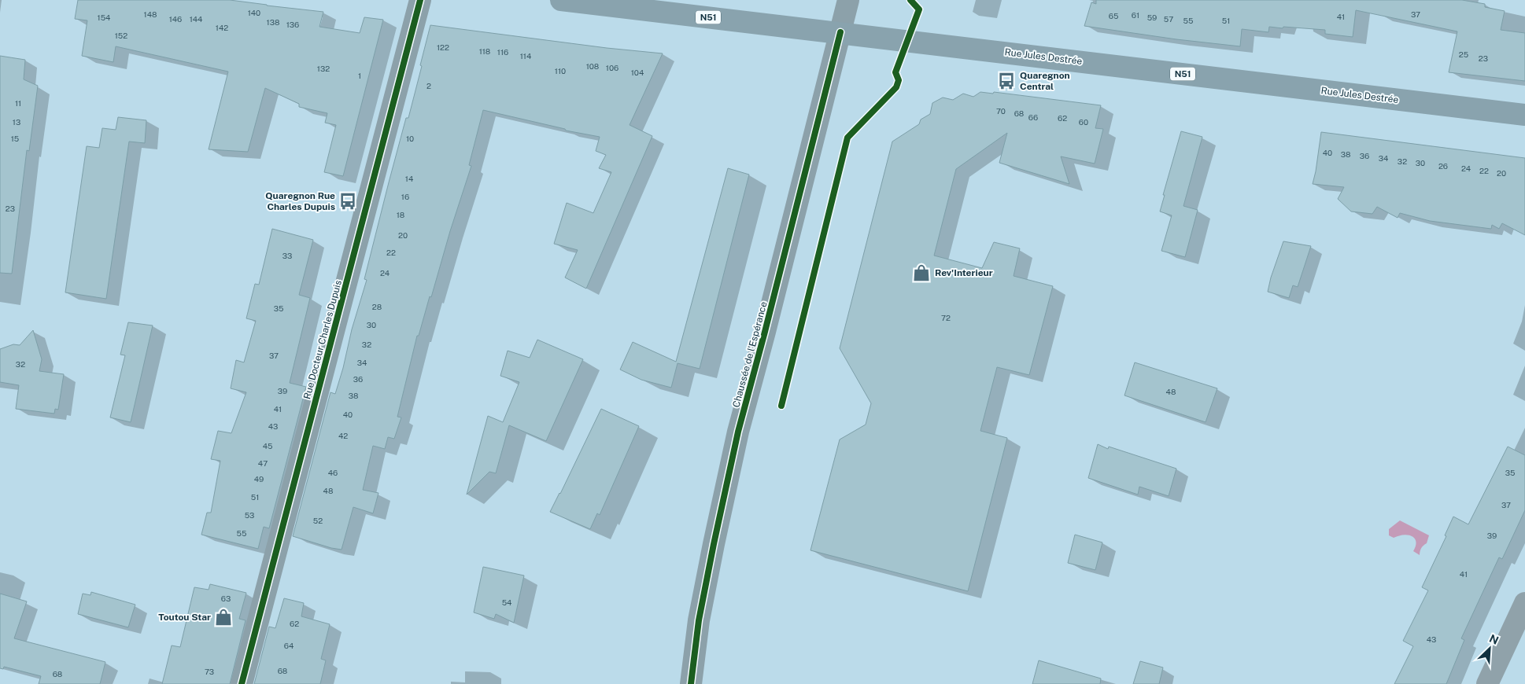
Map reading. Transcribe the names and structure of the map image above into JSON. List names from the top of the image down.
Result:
{
  "streets": {
    "main road": ["N51", "Rue Jules Destrée"],
    "street": ["Rue Docteur Charles Dupuis", "Chaussée de l'Espérance"]
  },
  "crossings": [
    ["Rue Jules Destrée", "Chaussée de l'Espérance"]
  ],
  "places": {
    "bus stop": ["Quaregnon Central", "Quaregnon Rue Charles Dupuis"],
    "shop": ["Rev'Interieur", "Toutou Star"]
  },
  "house_numbers": [
    "140",
    "148",
    "37",
    "61",
    "65",
    "41",
    "154",
    "59",
    "146",
    "144",
    "57",
    "55",
    "51",
    "138",
    "136",
    "142",
    "152",
    "122",
    "118",
    "116",
    "25",
    "114",
    "23",
    "108",
    "106",
    "132",
    "110",
    "104",
    "1",
    "2",
    "11",
    "70",
    "68",
    "66",
    "62",
    "13",
    "60",
    "15",
    "10",
    "40",
    "38",
    "36",
    "34",
    "32",
    "30",
    "26",
    "24",
    "22",
    "20",
    "14",
    "16",
    "23",
    "18",
    "20",
    "22",
    "33",
    "24",
    "28",
    "35",
    "72",
    "30",
    "32",
    "37",
    "34",
    "32",
    "36",
    "39",
    "48",
    "38",
    "41",
    "40",
    "43",
    "42",
    "45",
    "47",
    "46",
    "35",
    "49",
    "48",
    "51",
    "37",
    "53",
    "52",
    "55",
    "39",
    "41",
    "63",
    "54",
    "62",
    "43",
    "64",
    "68",
    "73",
    "68"
  ],
  "north": "top right"
}
